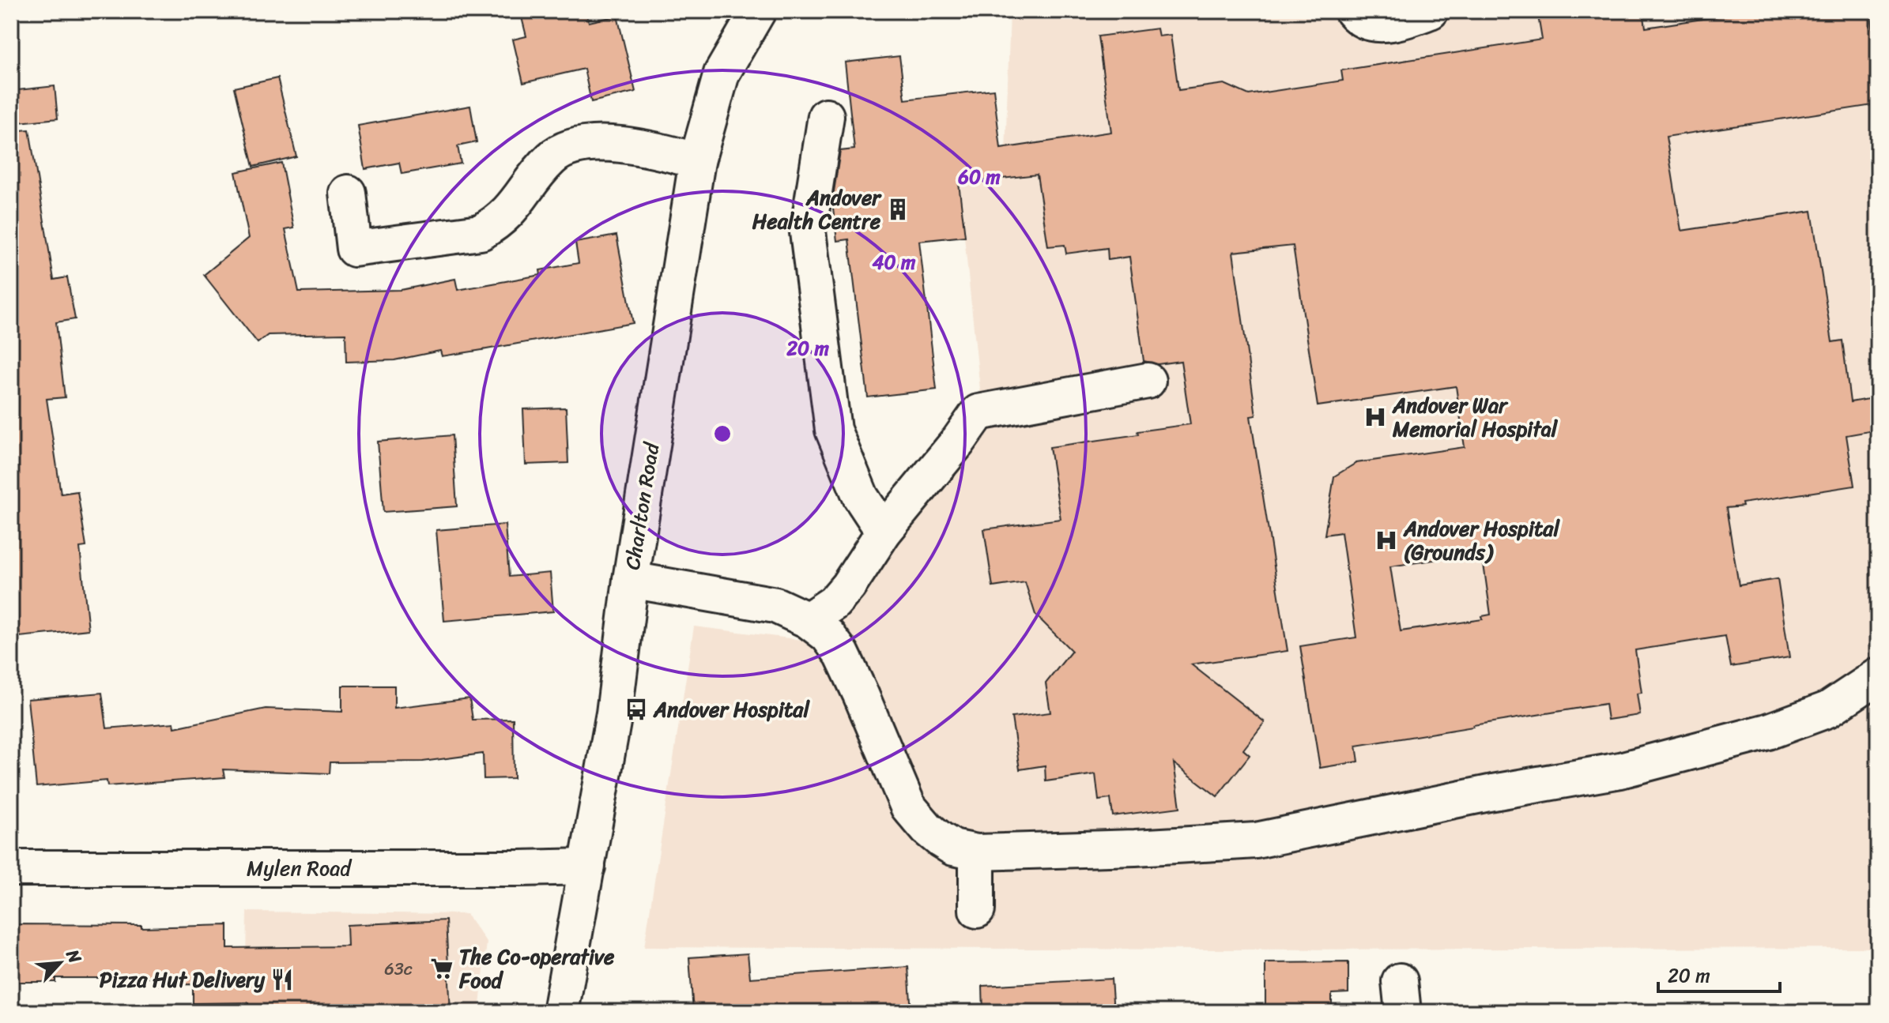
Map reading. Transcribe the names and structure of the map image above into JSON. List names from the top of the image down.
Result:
{
  "streets": {
    "street": ["Charlton Road", "Mylen Road"]
  },
  "crossings": [
    ["Charlton Road", "Mylen Road"]
  ],
  "places": {
    "building": ["Andover Health Centre"],
    "hospital": ["Andover War Memorial Hospital", "Andover Hospital (Grounds)"],
    "bus stop": ["Andover Hospital"],
    "supermarket": ["The Co-operative Food"],
    "restaurant": ["Pizza Hut Delivery"]
  },
  "house_numbers": ["63c"],
  "scale_bar": "20 m",
  "north": "top right",
  "rings": ["60 m", "40 m", "20 m"]
}
